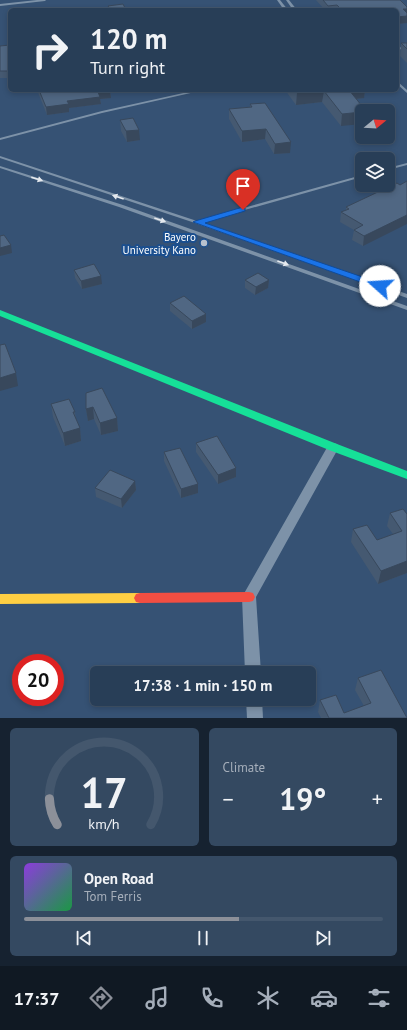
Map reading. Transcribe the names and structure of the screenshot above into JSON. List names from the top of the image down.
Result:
{
  "places": ["Bayero University Kano"],
  "north": "right",
  "page": {
    "turn": ["120 m", "Turn right"],
    "limit": "20",
    "trip": "17:38 · 1 min · 150 m",
    "tile": "Climate",
    "heat": ["−", "19°", "+"],
    "song": ["Open Road", "Tom Ferris"],
    "tabs": "17:37",
    "gauge": ["17", "km/h"]
  }
}
